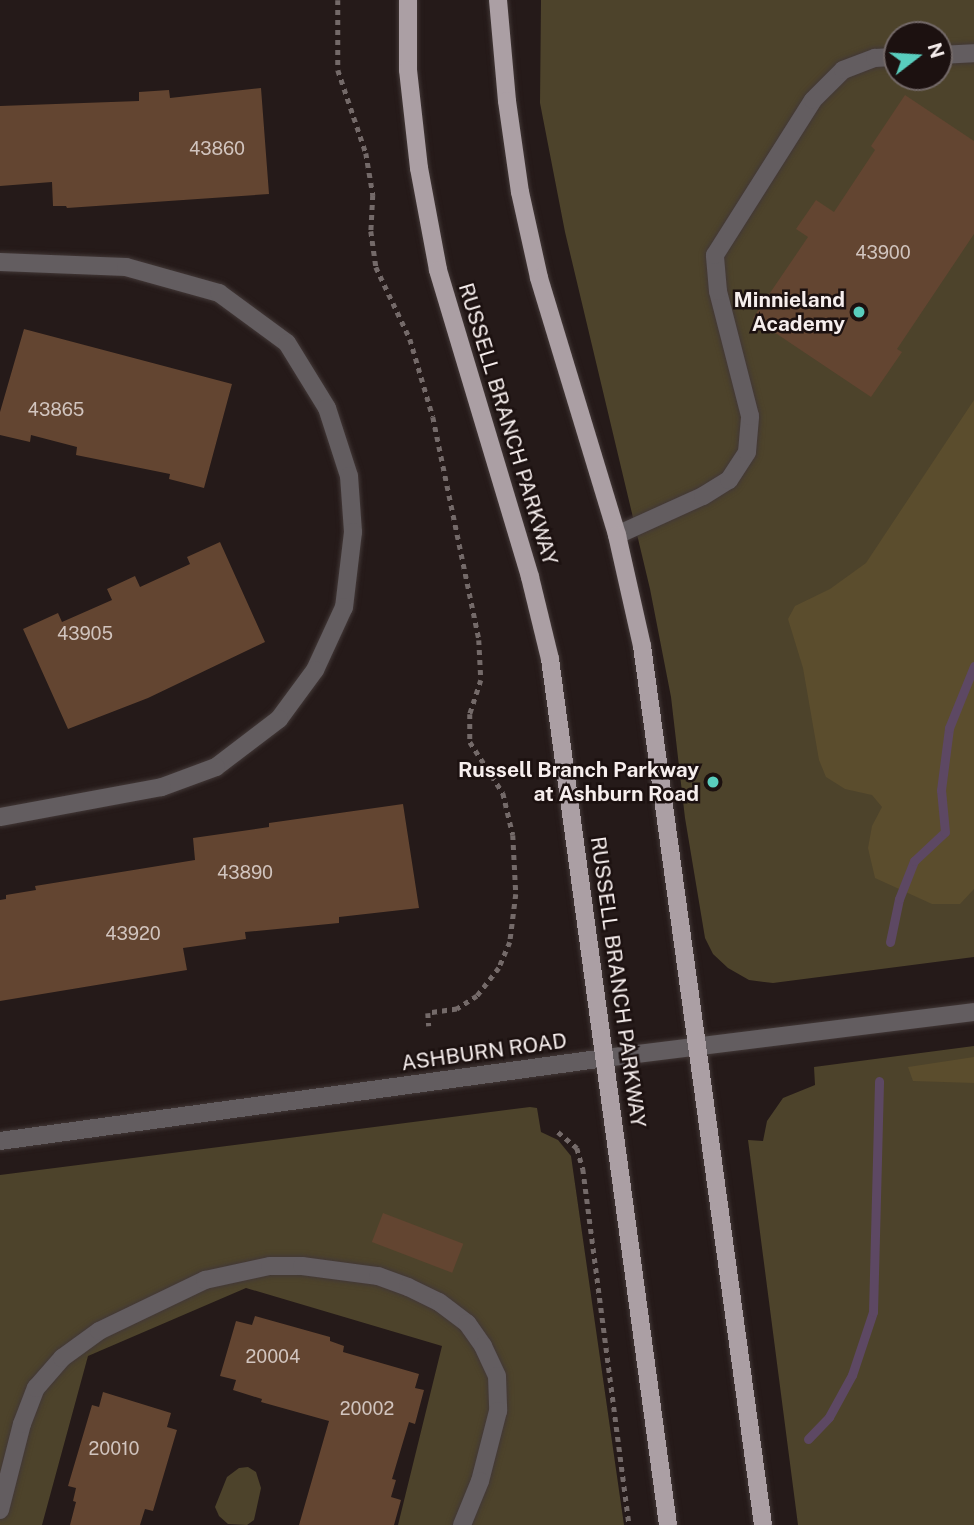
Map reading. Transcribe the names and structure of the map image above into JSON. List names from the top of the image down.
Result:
{
  "streets": {
    "main road": ["RUSSELL BRANCH PARKWAY"],
    "street": ["ASHBURN ROAD"]
  },
  "crossings": [
    ["RUSSELL BRANCH PARKWAY", "ASHBURN ROAD"]
  ],
  "places": ["Minnieland Academy", "Russell Branch Parkway at Ashburn Road"],
  "house_numbers": [
    "43860",
    "43900",
    "43865",
    "43905",
    "43890",
    "43920",
    "20004",
    "20002",
    "20010"
  ],
  "north": "right"
}
